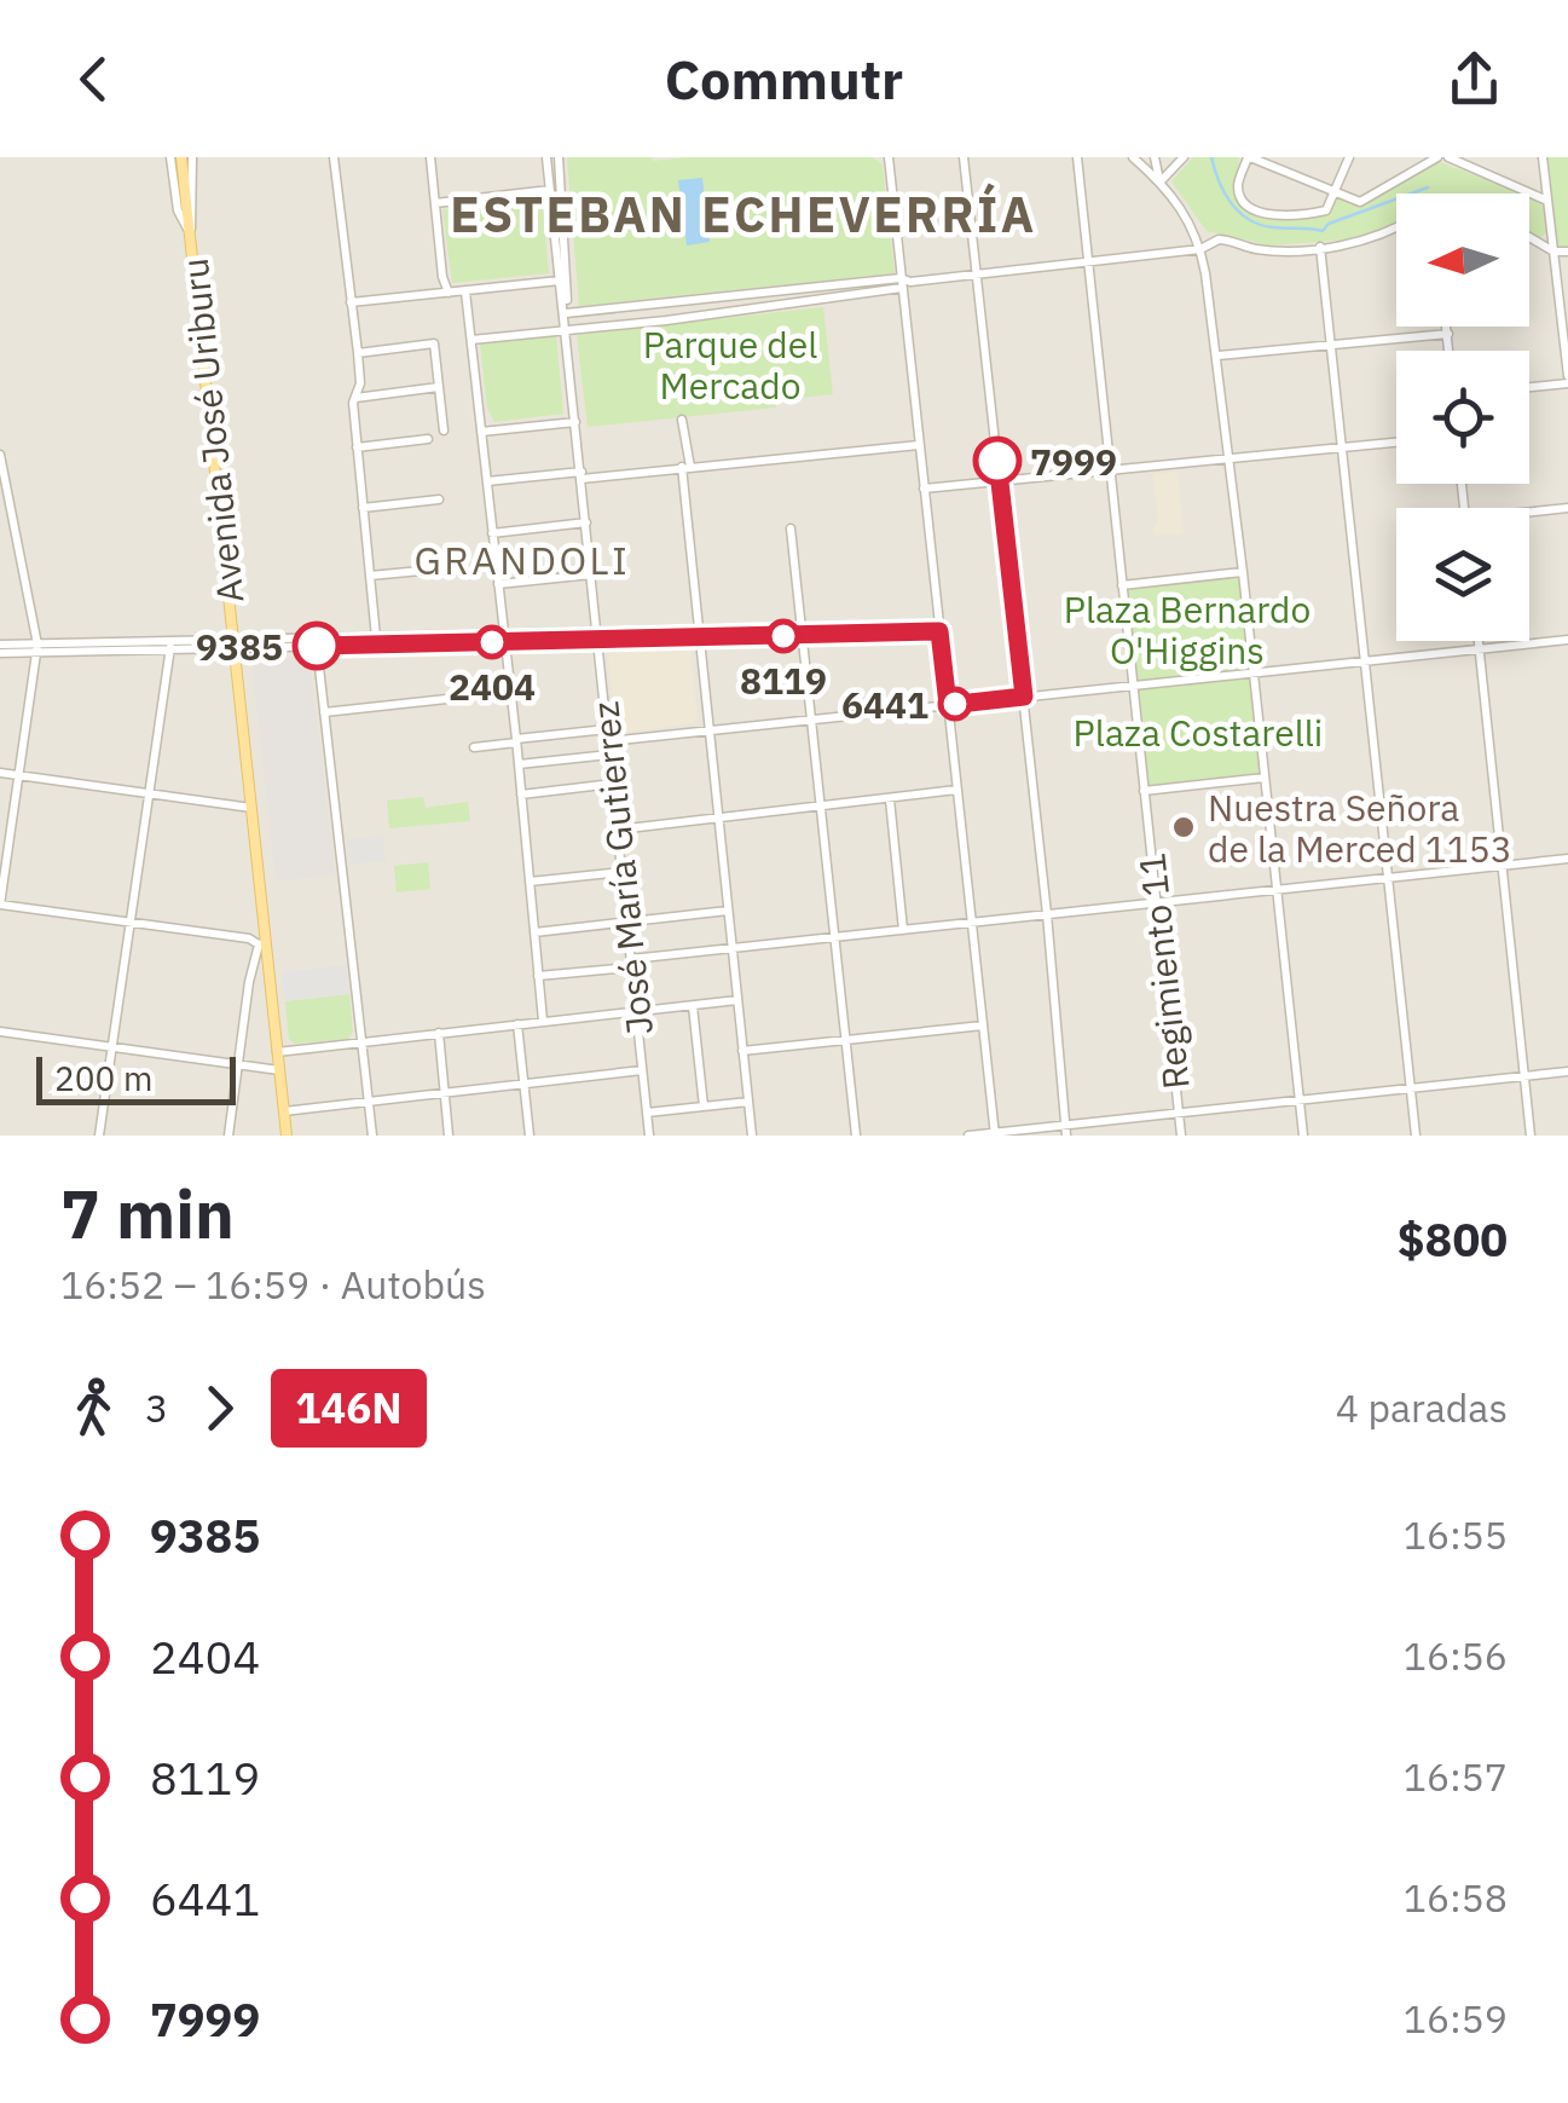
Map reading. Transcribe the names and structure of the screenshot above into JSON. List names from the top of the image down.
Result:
{
  "streets": {
    "main road": ["Avenida José Uriburu"],
    "street": ["José María Gutierrez", "Regimiento 11"]
  },
  "districts": ["ESTEBAN ECHEVERRÍA", "GRANDOLI"],
  "parks": ["Parque del Mercado", "Plaza Bernardo O'Higgins", "Plaza Costarelli"],
  "places": [
    "7999",
    "8119",
    "2404",
    "9385",
    "6441",
    "Nuestra Señora de la Merced 1153"
  ],
  "lines": ["bus line 146N"],
  "scale_bar": "200 m",
  "north": "left",
  "page": {
    "header": "Commutr",
    "scale": "200 m",
    "heading": ["7 min", "16:52 – 16:59 · Autobús", "$800"],
    "legs": ["3", "146N", "4 paradas"],
    "list": [
      {
        "name": "9385",
        "value": "16:55"
      },
      {
        "name": "2404",
        "value": "16:56"
      },
      {
        "name": "8119",
        "value": "16:57"
      },
      {
        "name": "6441",
        "value": "16:58"
      },
      {
        "name": "7999",
        "value": "16:59"
      }
    ]
  }
}
